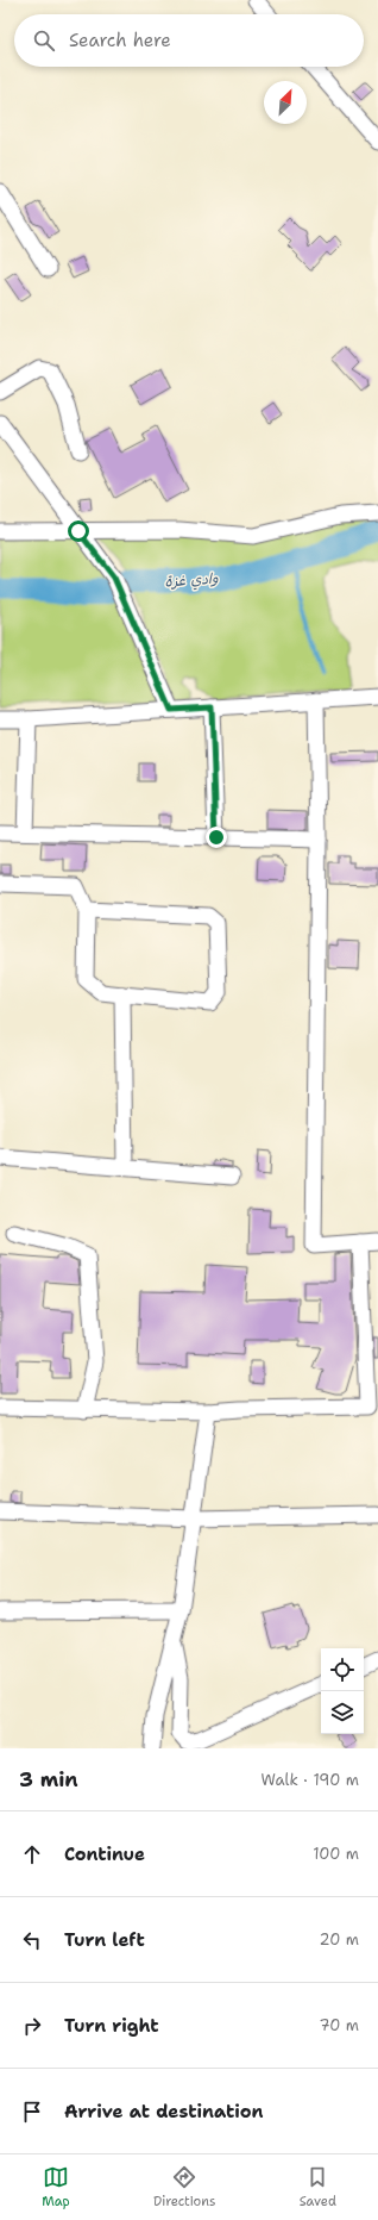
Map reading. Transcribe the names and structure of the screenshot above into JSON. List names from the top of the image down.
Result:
{
  "water": ["وادي غزة"],
  "north": "top right",
  "page": {
    "search": "Search here",
    "heading": ["3 min", "Walk · 190 m"],
    "list": [
      ["Continue", "100 m"],
      ["Turn left", "20 m"],
      ["Turn right", "70 m"],
      "Arrive at destination"
    ],
    "nav": ["Map", "Directions", "Saved"]
  }
}
